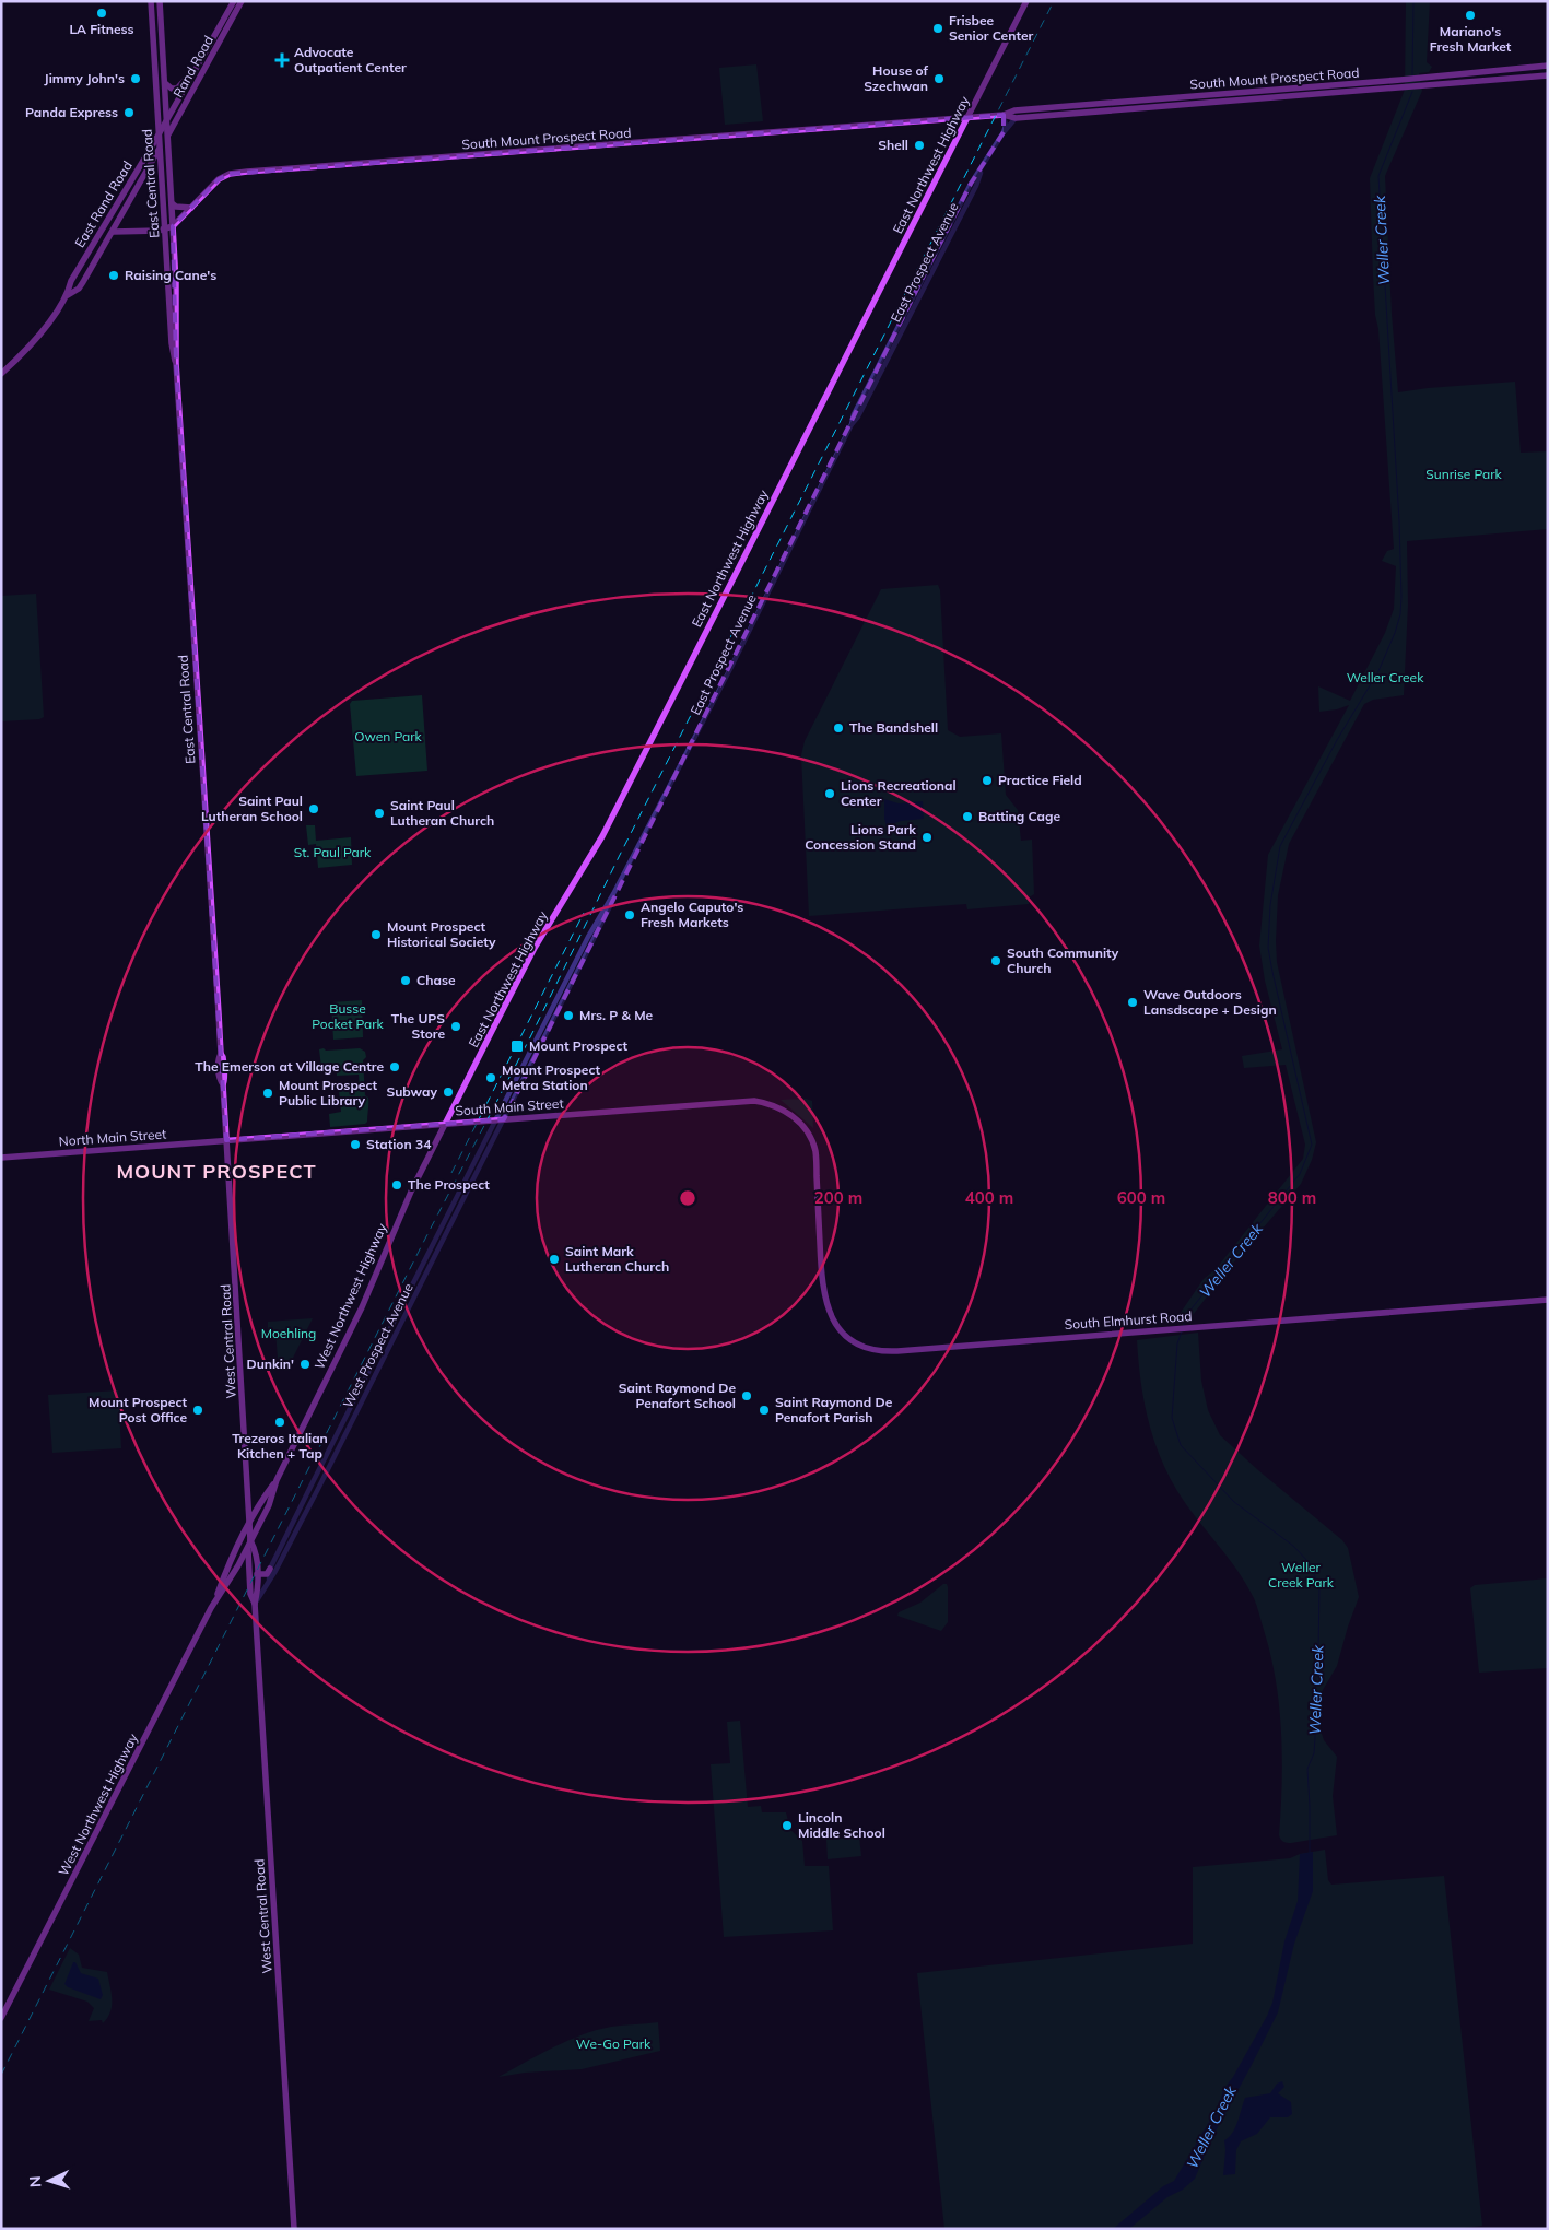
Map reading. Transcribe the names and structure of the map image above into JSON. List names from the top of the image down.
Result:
{
  "streets": {
    "main road": [
      "Rand Road",
      "South Mount Prospect Road",
      "East Northwest Highway",
      "East Central Road",
      "East Rand Road",
      "South Main Street",
      "North Main Street",
      "West Northwest Highway",
      "South Elmhurst Road",
      "West Central Road"
    ],
    "street": ["East Prospect Avenue", "West Prospect Avenue"]
  },
  "crossings": [
    ["Rand Road", "East Central Road"],
    ["Rand Road", "East Rand Road"],
    ["South Mount Prospect Road", "East Northwest Highway"],
    ["South Mount Prospect Road", "East Central Road"],
    ["South Mount Prospect Road", "East Rand Road"],
    ["South Mount Prospect Road", "East Prospect Avenue"],
    ["East Northwest Highway", "South Main Street"],
    ["East Northwest Highway", "West Northwest Highway"],
    ["East Central Road", "East Rand Road"],
    ["East Central Road", "South Main Street"],
    ["East Central Road", "North Main Street"],
    ["East Central Road", "West Central Road"],
    ["East Prospect Avenue", "South Main Street"],
    ["East Prospect Avenue", "West Prospect Avenue"],
    ["South Main Street", "North Main Street"],
    ["South Main Street", "West Northwest Highway"],
    ["South Main Street", "South Elmhurst Road"],
    ["South Main Street", "West Central Road"],
    ["South Main Street", "West Prospect Avenue"],
    ["North Main Street", "West Central Road"],
    ["West Northwest Highway", "West Central Road"],
    ["West Central Road", "West Prospect Avenue"]
  ],
  "districts": ["MOUNT PROSPECT"],
  "water": ["Weller Creek"],
  "parks": [
    "Sunrise Park",
    "Weller Creek",
    "Owen Park",
    "St. Paul Park",
    "Busse Pocket Park",
    "Moehling",
    "Weller Creek Park",
    "We-Go Park"
  ],
  "places": {
    "other": [
      "LA Fitness",
      "Mariano's Fresh Market",
      "Frisbee Senior Center",
      "Jimmy John's",
      "House of Szechwan",
      "Panda Express",
      "Shell",
      "Raising Cane's",
      "The Bandshell",
      "Practice Field",
      "Lions Recreational Center",
      "Saint Paul Lutheran School",
      "Saint Paul Lutheran Church",
      "Batting Cage",
      "Lions Park Concession Stand",
      "Angelo Caputo's Fresh Markets",
      "Mount Prospect Historical Society",
      "South Community Church",
      "Chase",
      "Wave Outdoors Lansdscape + Design",
      "Mrs. P & Me",
      "The UPS Store",
      "The Emerson at Village Centre",
      "Mount Prospect Metra Station",
      "Subway",
      "Mount Prospect Public Library",
      "Station 34",
      "The Prospect",
      "Saint Mark Lutheran Church",
      "Dunkin'",
      "Saint Raymond De Penafort School",
      "Mount Prospect Post Office",
      "Saint Raymond De Penafort Parish",
      "Trezeros Italian Kitchen + Tap",
      "Lincoln Middle School"
    ],
    "health": ["Advocate Outpatient Center"],
    "transit": ["Mount Prospect"]
  },
  "north": "left",
  "rings": [
    "200 m",
    "400 m",
    "600 m",
    "800 m"
  ]
}
